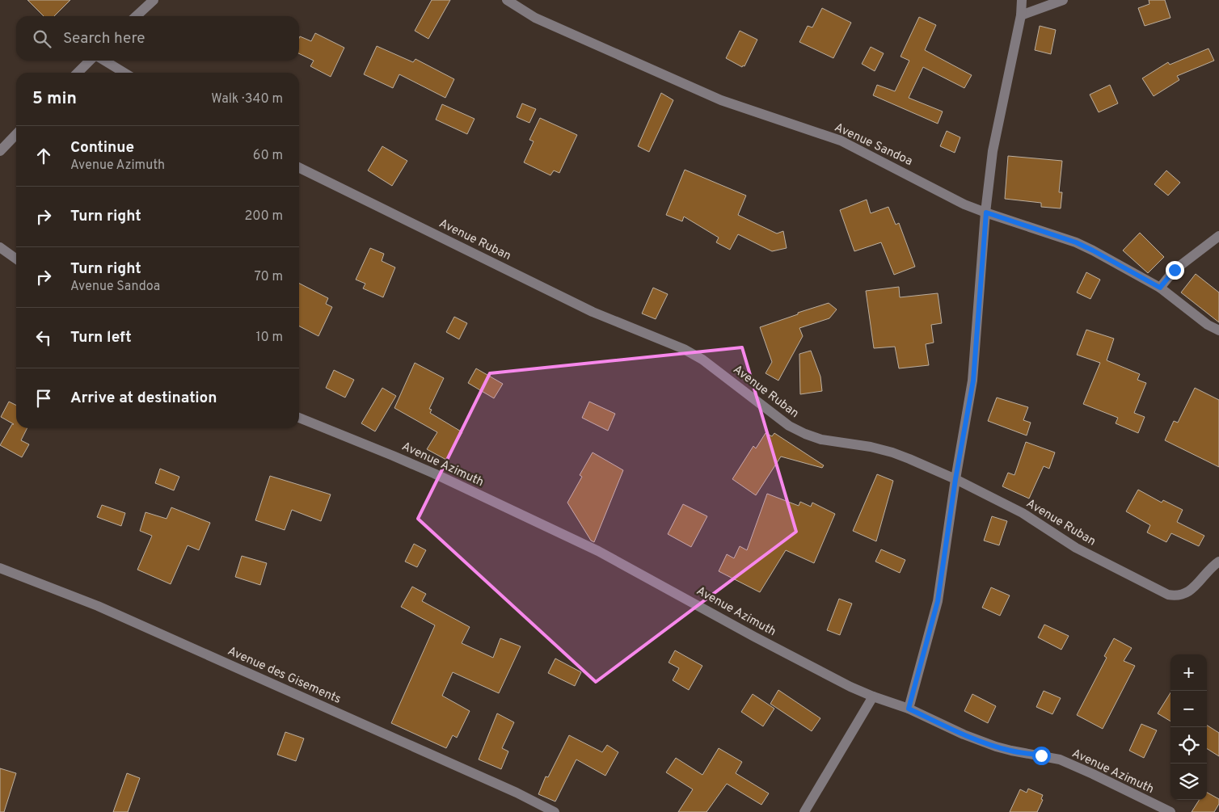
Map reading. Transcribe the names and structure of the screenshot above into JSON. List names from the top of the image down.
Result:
{
  "streets": {
    "street": [
      "Avenue Sandoa",
      "Avenue Ruban",
      "Avenue Azimuth",
      "Avenue des Gisements"
    ]
  },
  "page": {
    "search": "Search here",
    "heading": ["5 min", "Walk · 340 m"],
    "list": [
      ["Continue", "Avenue Azimuth", "60 m"],
      ["Turn right", "200 m"],
      ["Turn right", "Avenue Sandoa", "70 m"],
      ["Turn left", "10 m"],
      "Arrive at destination"
    ],
    "map_buttons": ["+", "−"]
  }
}
